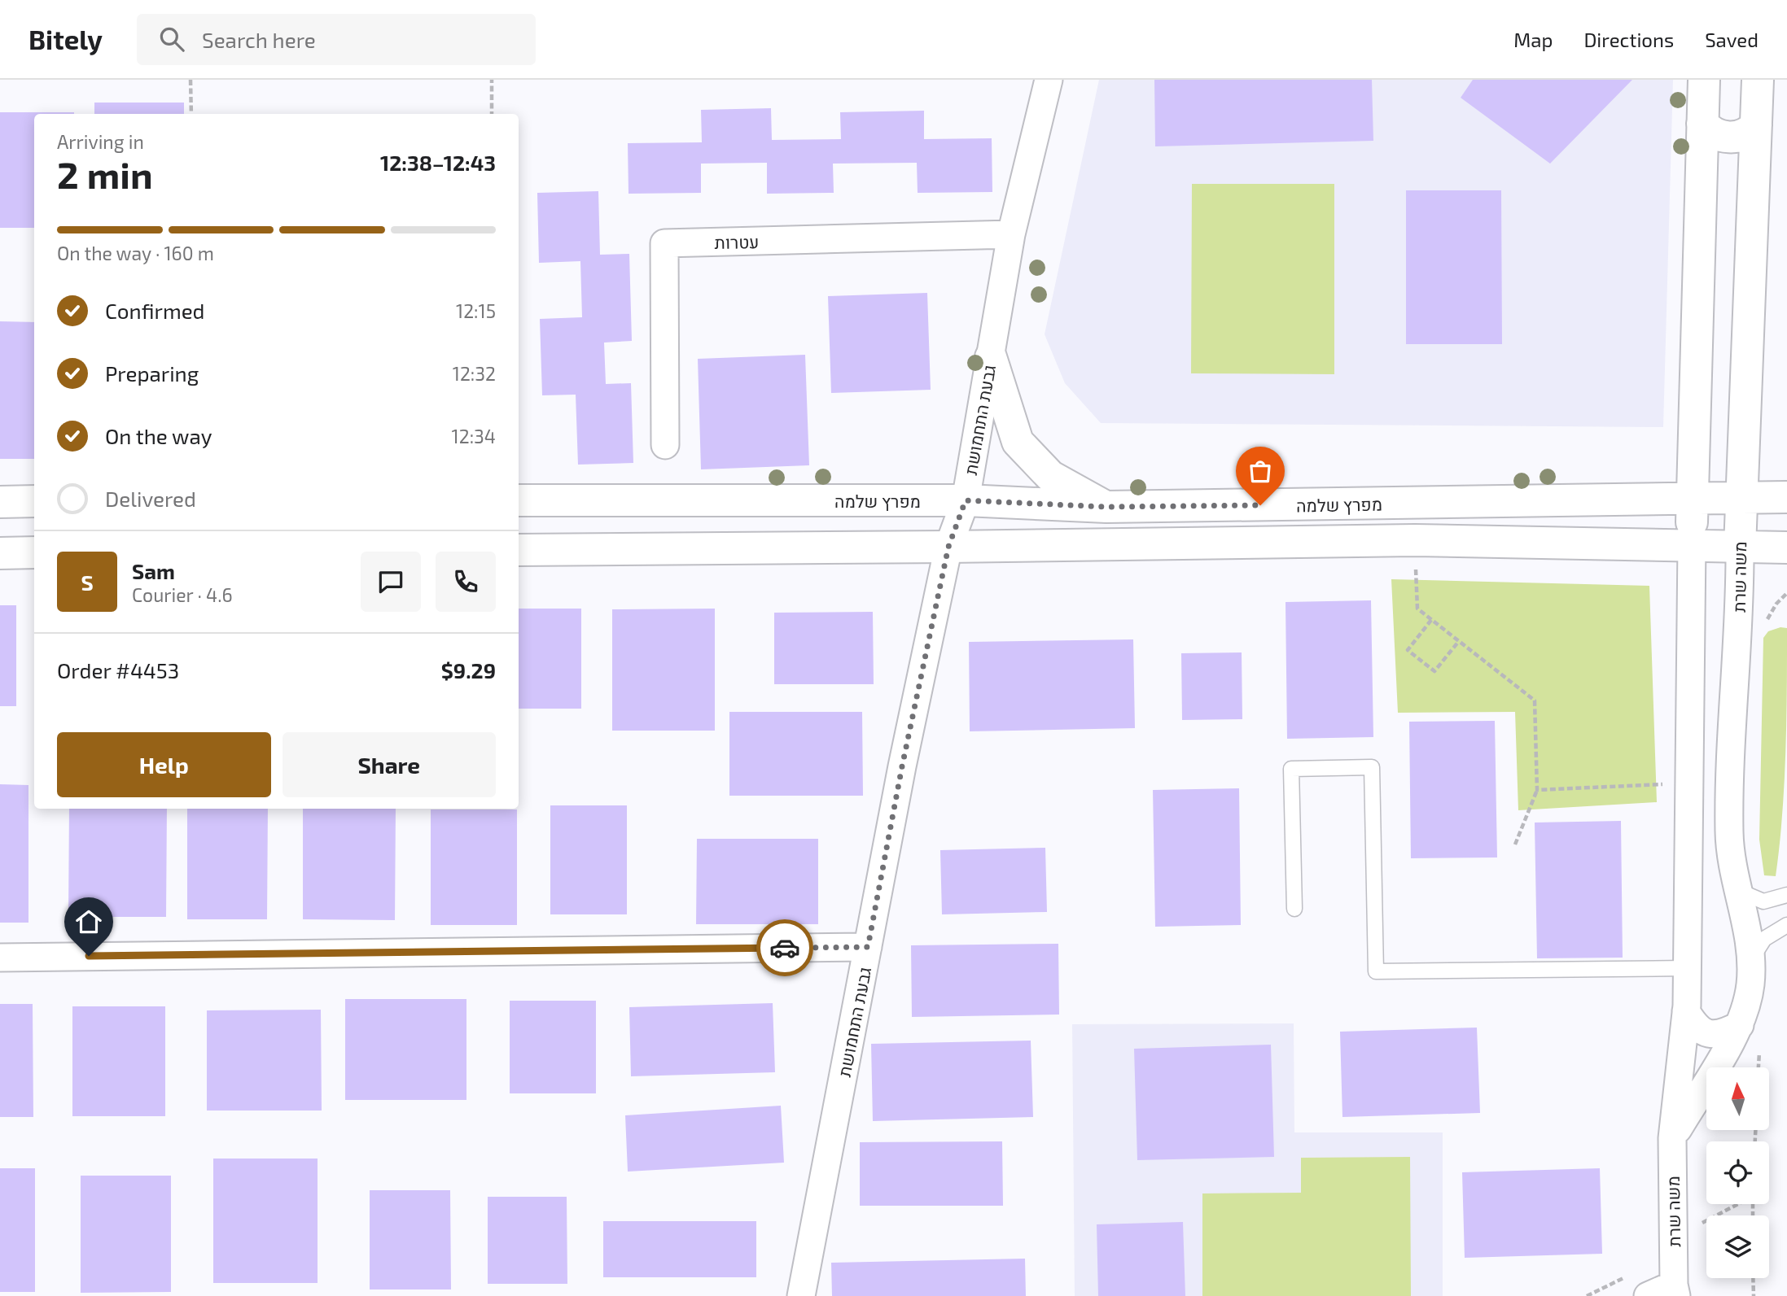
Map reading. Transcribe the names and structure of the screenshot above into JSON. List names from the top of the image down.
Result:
{
  "streets": {
    "street": [
      "עטרות",
      "גבעת התחמושת",
      "מפרץ שלמה",
      "משה שרת"
    ]
  },
  "crossings": [
    ["עטרות", "גבעת התחמושת"],
    ["גבעת התחמושת", "מפרץ שלמה"],
    ["מפרץ שלמה", "משה שרת"]
  ],
  "north": "top",
  "page": {
    "header": "Bitely",
    "search": "Search here",
    "nav": ["Map", "Directions", "Saved"],
    "heading": ["2 min", "Arriving in", "12:38–12:43"],
    "panel": [
      "Sam",
      "Courier · 4.6",
      "Order #4453",
      "$9.29"
    ],
    "bar": "On the way · 160 m",
    "list": [
      ["Confirmed", "12:15"],
      ["Preparing", "12:32"],
      ["On the way", "12:34"],
      "Delivered"
    ],
    "round": "S",
    "buttons": ["Help", "Share"]
  }
}
